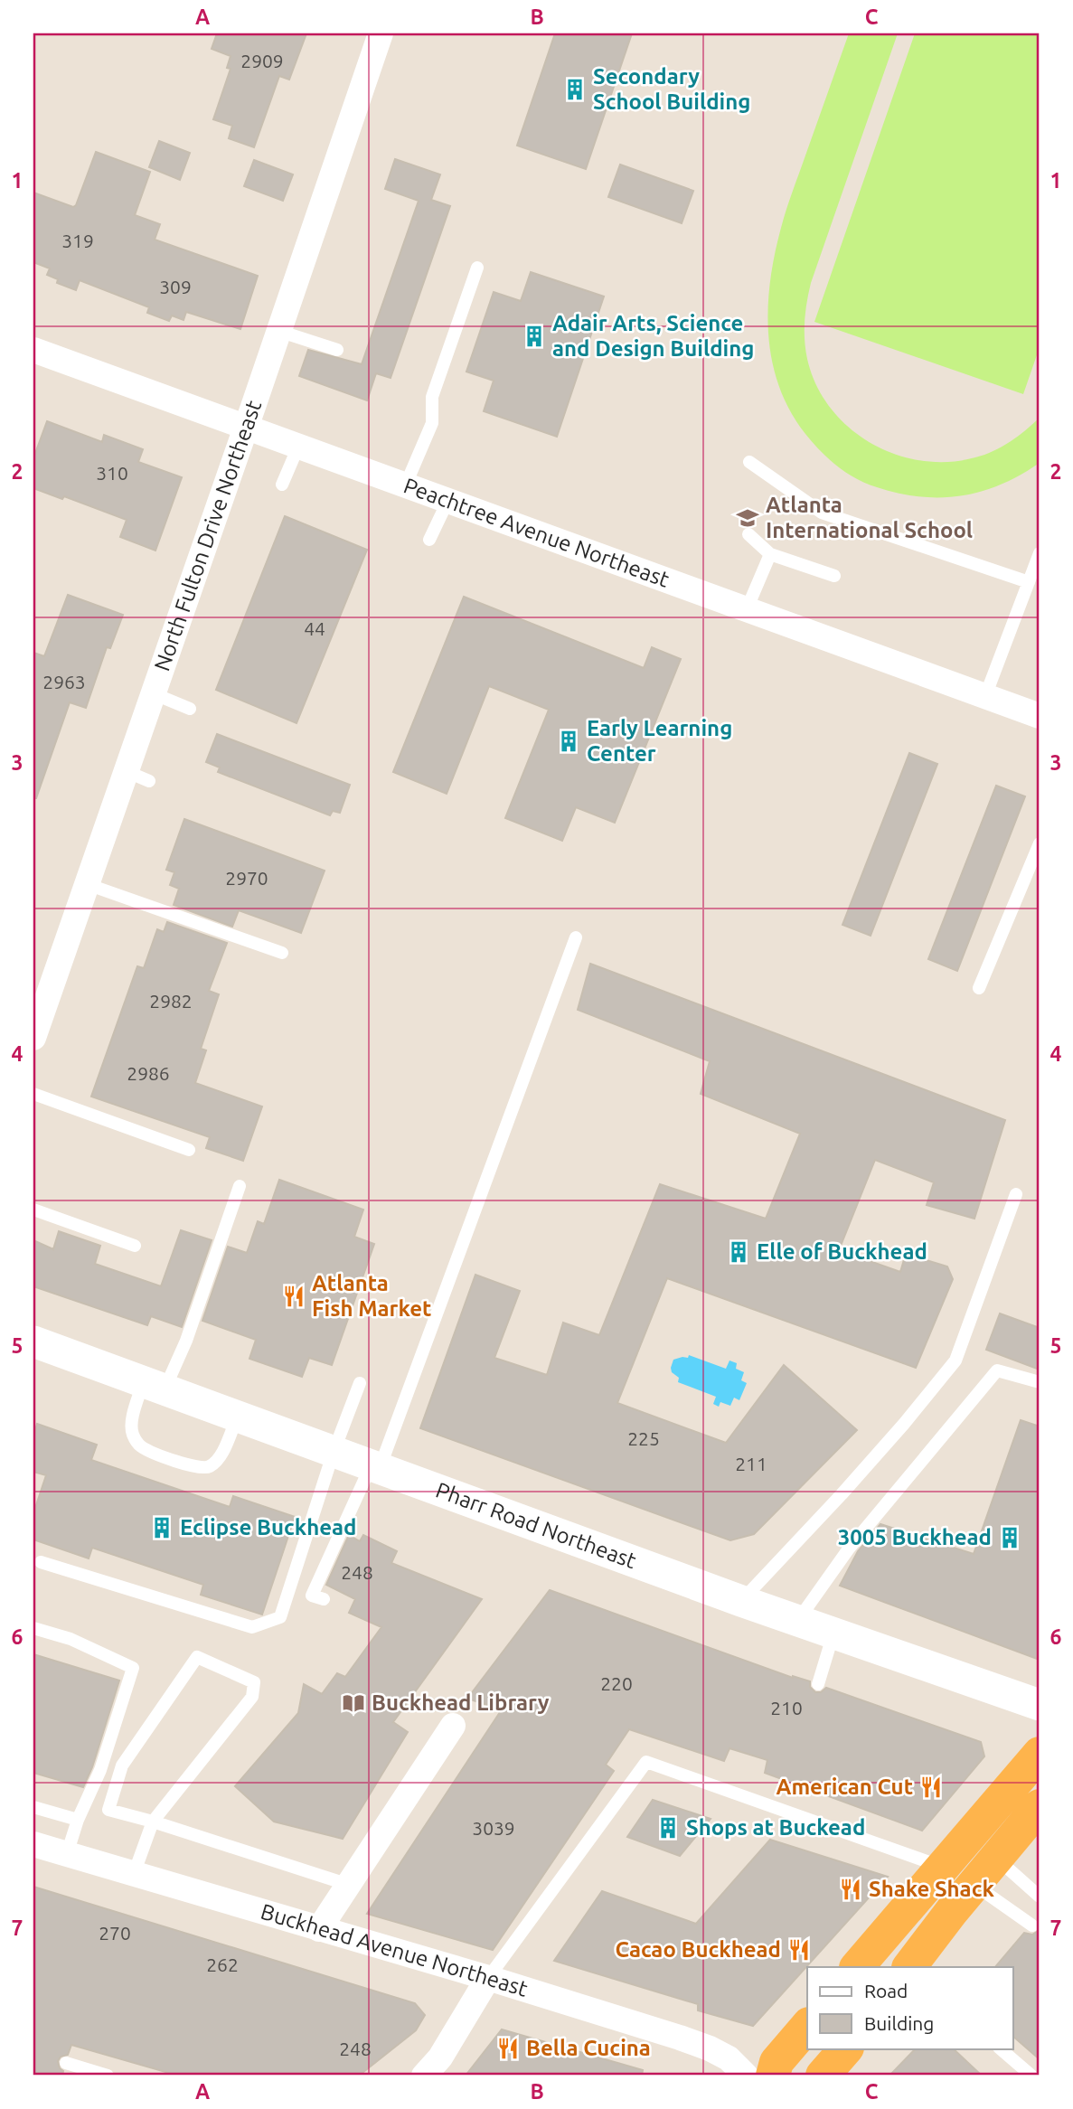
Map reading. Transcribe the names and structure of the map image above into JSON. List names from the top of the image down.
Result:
{
  "streets": {
    "street": [
      "Peachtree Avenue Northeast",
      "North Fulton Drive Northeast",
      "Pharr Road Northeast",
      "Buckhead Avenue Northeast"
    ]
  },
  "crossings": [
    ["Peachtree Avenue Northeast", "North Fulton Drive Northeast"]
  ],
  "places": {
    "building": [
      "Secondary School Building",
      "Adair Arts, Science and Design Building",
      "Early Learning Center",
      "Elle of Buckhead",
      "Eclipse Buckhead",
      "3005 Buckhead",
      "Shops at Buckead"
    ],
    "school or university": ["Atlanta International School"],
    "restaurant": [
      "Atlanta Fish Market",
      "American Cut",
      "Shake Shack",
      "Cacao Buckhead",
      "Bella Cucina"
    ],
    "library": ["Buckhead Library"]
  },
  "house_numbers": [
    "2909",
    "319",
    "309",
    "310",
    "44",
    "2963",
    "2970",
    "2982",
    "2986",
    "225",
    "211",
    "248",
    "220",
    "210",
    "3039",
    "270",
    "262",
    "248"
  ],
  "legend": ["Road", "Building"],
  "grid": {
    "columns": ["A", "B", "C"],
    "rows": [
      "1",
      "2",
      "3",
      "4",
      "5",
      "6",
      "7"
    ]
  }
}
